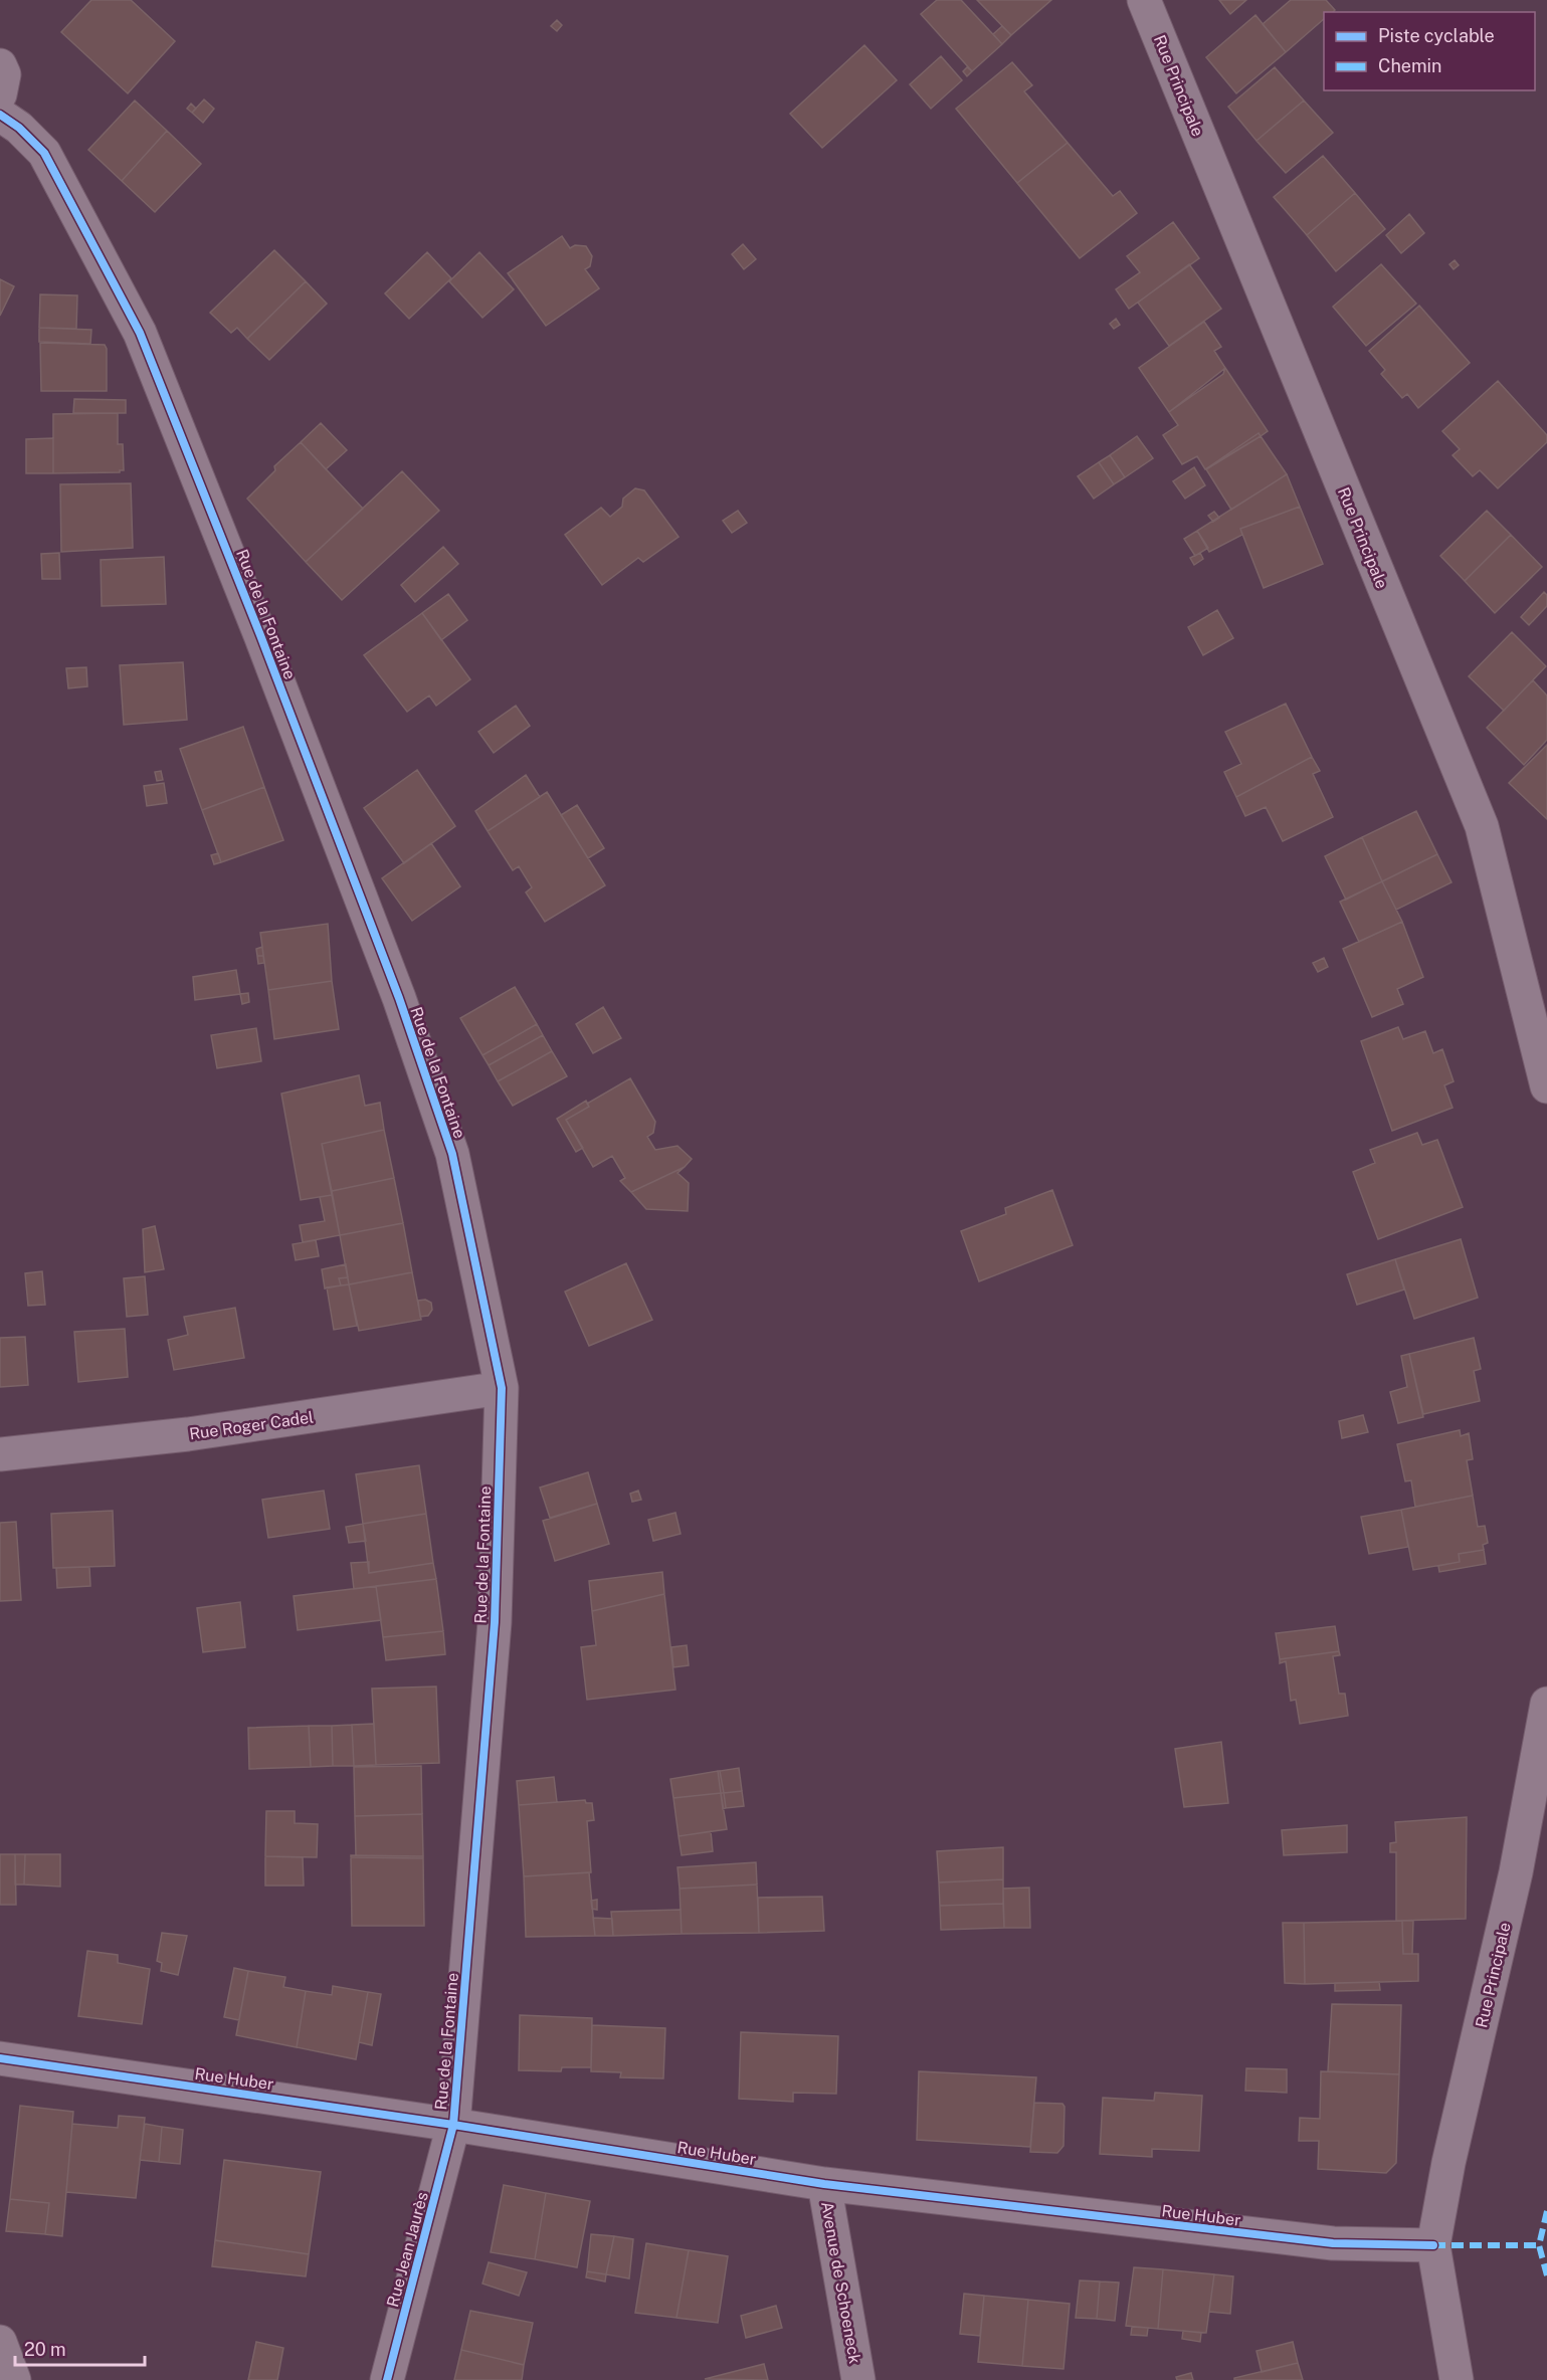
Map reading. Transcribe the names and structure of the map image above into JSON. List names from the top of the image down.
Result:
{
  "streets": {
    "street": [
      "Rue Principale",
      "Rue de la Fontaine",
      "Rue Roger Cadel",
      "Rue Huber",
      "Rue Jean Jaurès",
      "Avenue de Schoeneck"
    ]
  },
  "crossings": [
    ["Rue Principale", "Rue Huber"],
    ["Rue de la Fontaine", "Rue Roger Cadel"],
    ["Rue de la Fontaine", "Rue Huber"],
    ["Rue de la Fontaine", "Rue Jean Jaurès"],
    ["Rue Huber", "Rue Jean Jaurès"],
    ["Rue Huber", "Avenue de Schoeneck"]
  ],
  "legend": ["Piste cyclable", "Chemin"],
  "scale_bar": "20 m"
}
